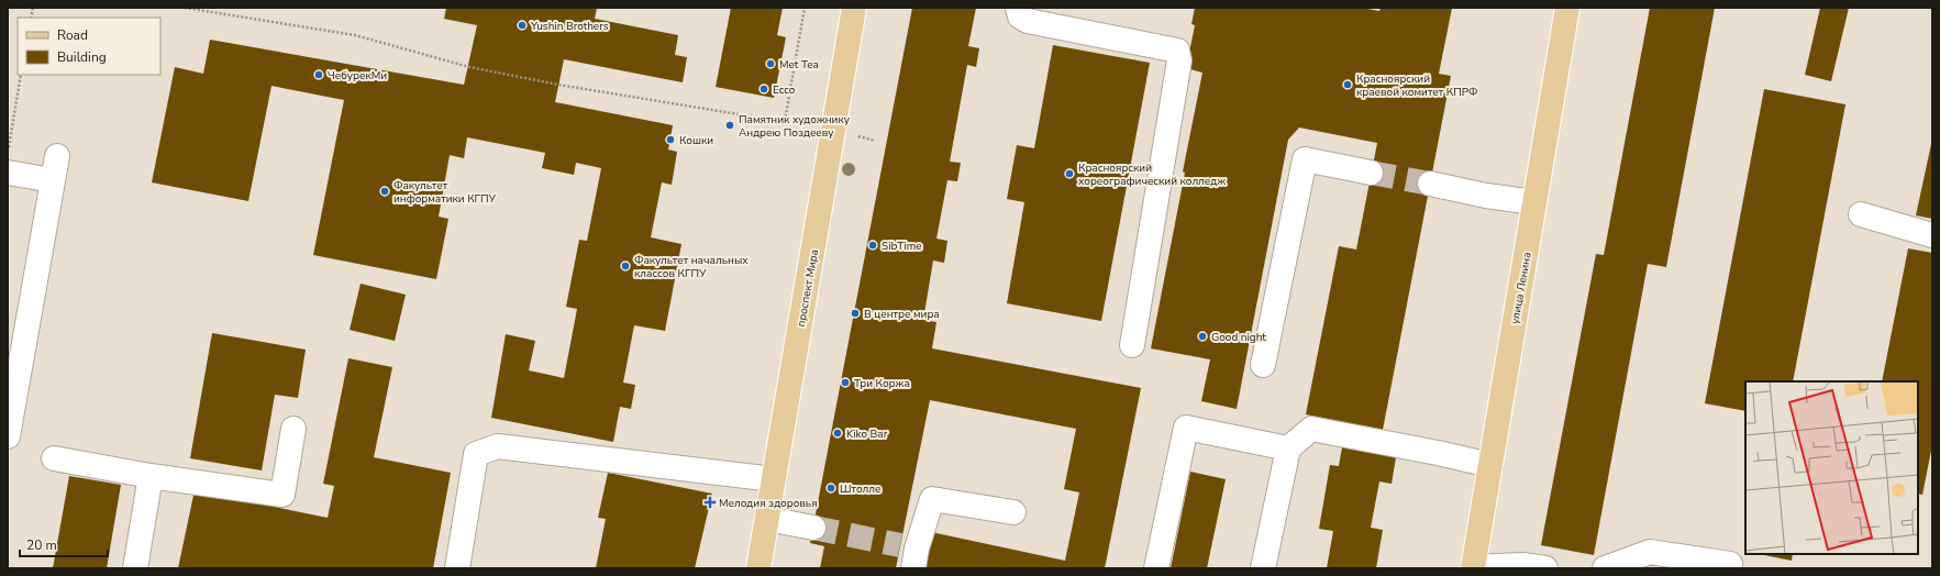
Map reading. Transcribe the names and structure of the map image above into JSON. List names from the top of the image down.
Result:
{
  "streets": {
    "main road": ["проспект Мира", "улица Ленина"]
  },
  "places": {
    "other": [
      "Yushin Brothers",
      "Met Tea",
      "ЧебурекМи",
      "Красноярский краевой комитет КПРФ",
      "Ecco",
      "Памятник художнику Андрею Поздееву",
      "Кошки",
      "Красноярский хореографический колледж",
      "Факультет информатики КГПУ",
      "SibTime",
      "Факультет начальных классов КГПУ",
      "В центре мира",
      "Good night",
      "Три Коржа",
      "Kiko Bar",
      "Штолле"
    ],
    "health": ["Мелодия здоровья"]
  },
  "legend": ["Road", "Building"],
  "scale_bar": "20 m"
}
